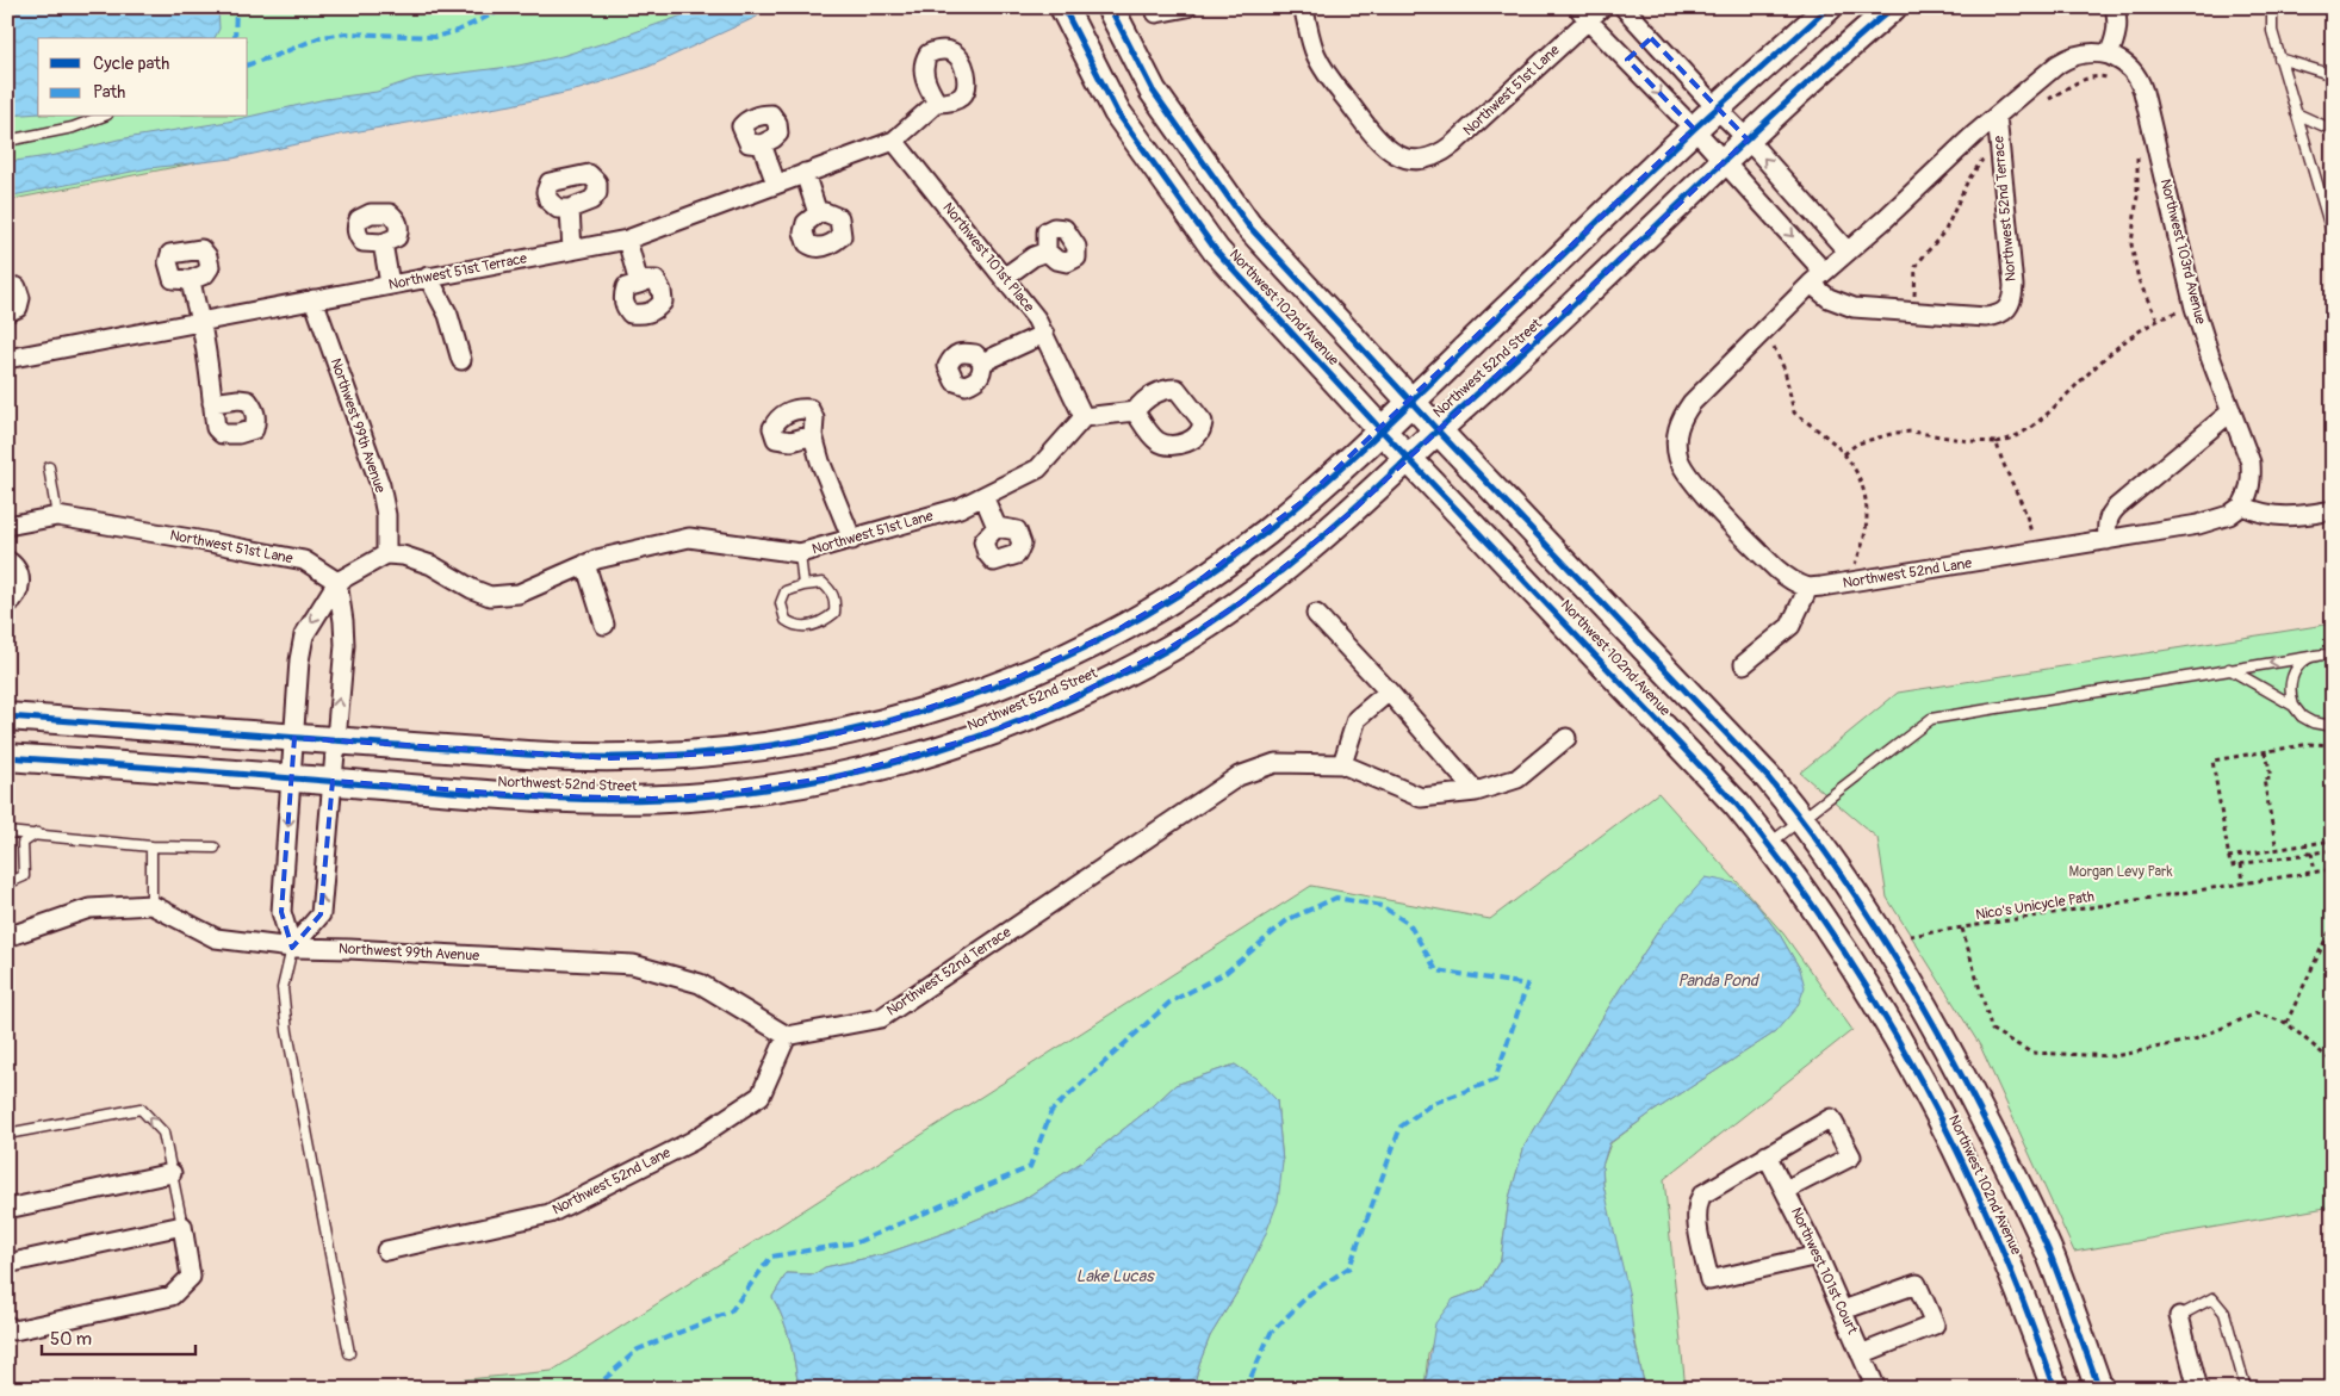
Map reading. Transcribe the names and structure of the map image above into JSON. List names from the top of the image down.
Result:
{
  "streets": {
    "street": [
      "Northwest 51st Lane",
      "Northwest 52nd Terrace",
      "Northwest 103rd Avenue",
      "Northwest 101st Place",
      "Northwest 51st Terrace",
      "Northwest 102nd Avenue",
      "Northwest 52nd Street",
      "Northwest 99th Avenue",
      "Northwest 52nd Lane",
      "Northwest 101st Court"
    ],
    "path": ["Nico's Unicycle Path"]
  },
  "crossings": [
    ["Northwest 51st Lane", "Northwest 101st Place"],
    ["Northwest 51st Lane", "Northwest 99th Avenue"],
    ["Northwest 52nd Terrace", "Northwest 103rd Avenue"],
    ["Northwest 52nd Terrace", "Northwest 99th Avenue"],
    ["Northwest 52nd Terrace", "Northwest 52nd Lane"],
    ["Northwest 103rd Avenue", "Northwest 52nd Lane"],
    ["Northwest 101st Place", "Northwest 51st Terrace"],
    ["Northwest 51st Terrace", "Northwest 99th Avenue"],
    ["Northwest 102nd Avenue", "Northwest 52nd Street"],
    ["Northwest 99th Avenue", "Northwest 52nd Lane"]
  ],
  "water": ["Panda Pond", "Lake Lucas"],
  "parks": ["Morgan Levy Park"],
  "legend": ["Cycle path", "Path"],
  "scale_bar": "50 m"
}
